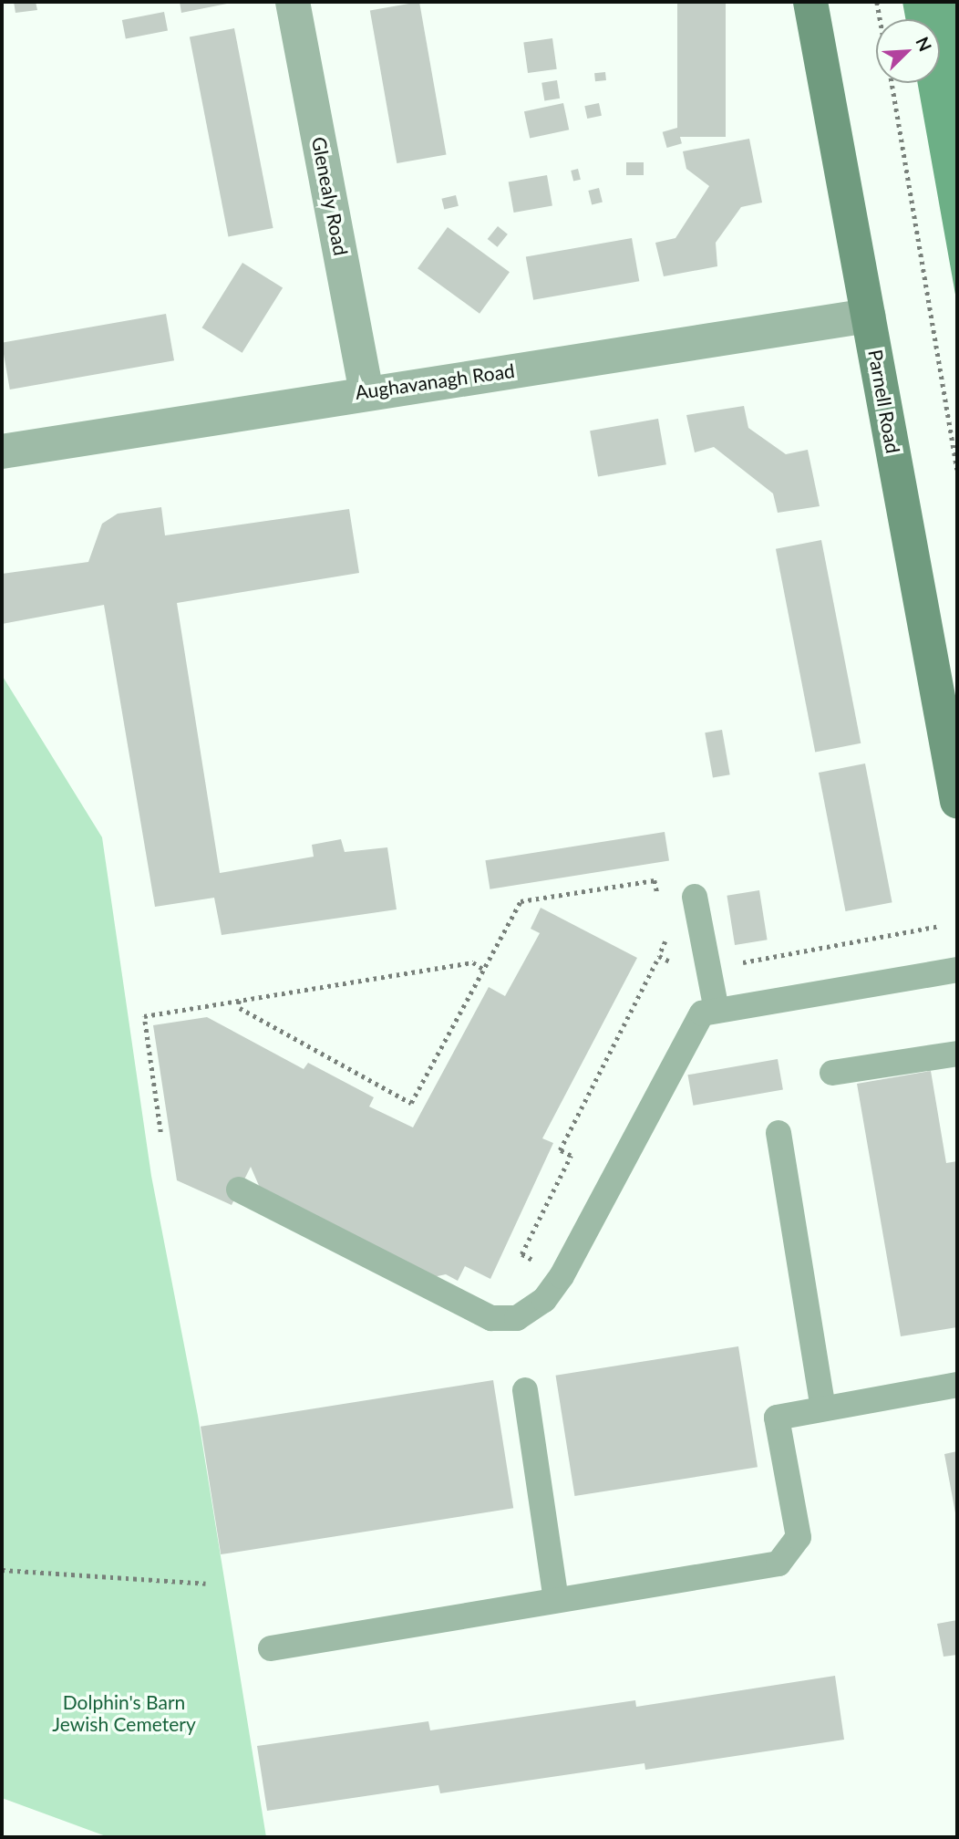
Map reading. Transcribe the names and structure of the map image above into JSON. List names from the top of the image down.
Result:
{
  "streets": {
    "main road": ["Parnell Road"],
    "street": ["Glenealy Road", "Aughavanagh Road"]
  },
  "crossings": [
    ["Glenealy Road", "Aughavanagh Road"],
    ["Aughavanagh Road", "Parnell Road"]
  ],
  "parks": ["Dolphin's Barn Jewish Cemetery"],
  "north": "top right"
}
